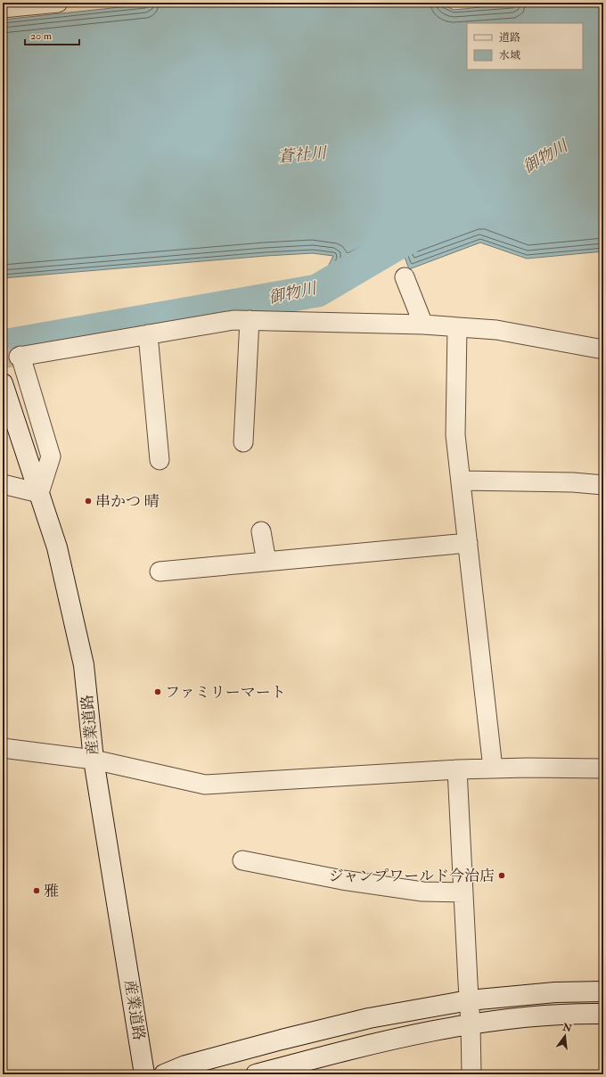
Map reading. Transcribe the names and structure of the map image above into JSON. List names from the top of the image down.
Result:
{
  "streets": {
    "street": ["産業道路"]
  },
  "water": ["蒼社川", "御物川"],
  "places": [
    "串かつ 晴",
    "ファミリーマート",
    "ジャンプワールド今治店",
    "雅"
  ],
  "legend": ["道路", "水域"],
  "scale_bar": "20 m",
  "north": "top"
}
